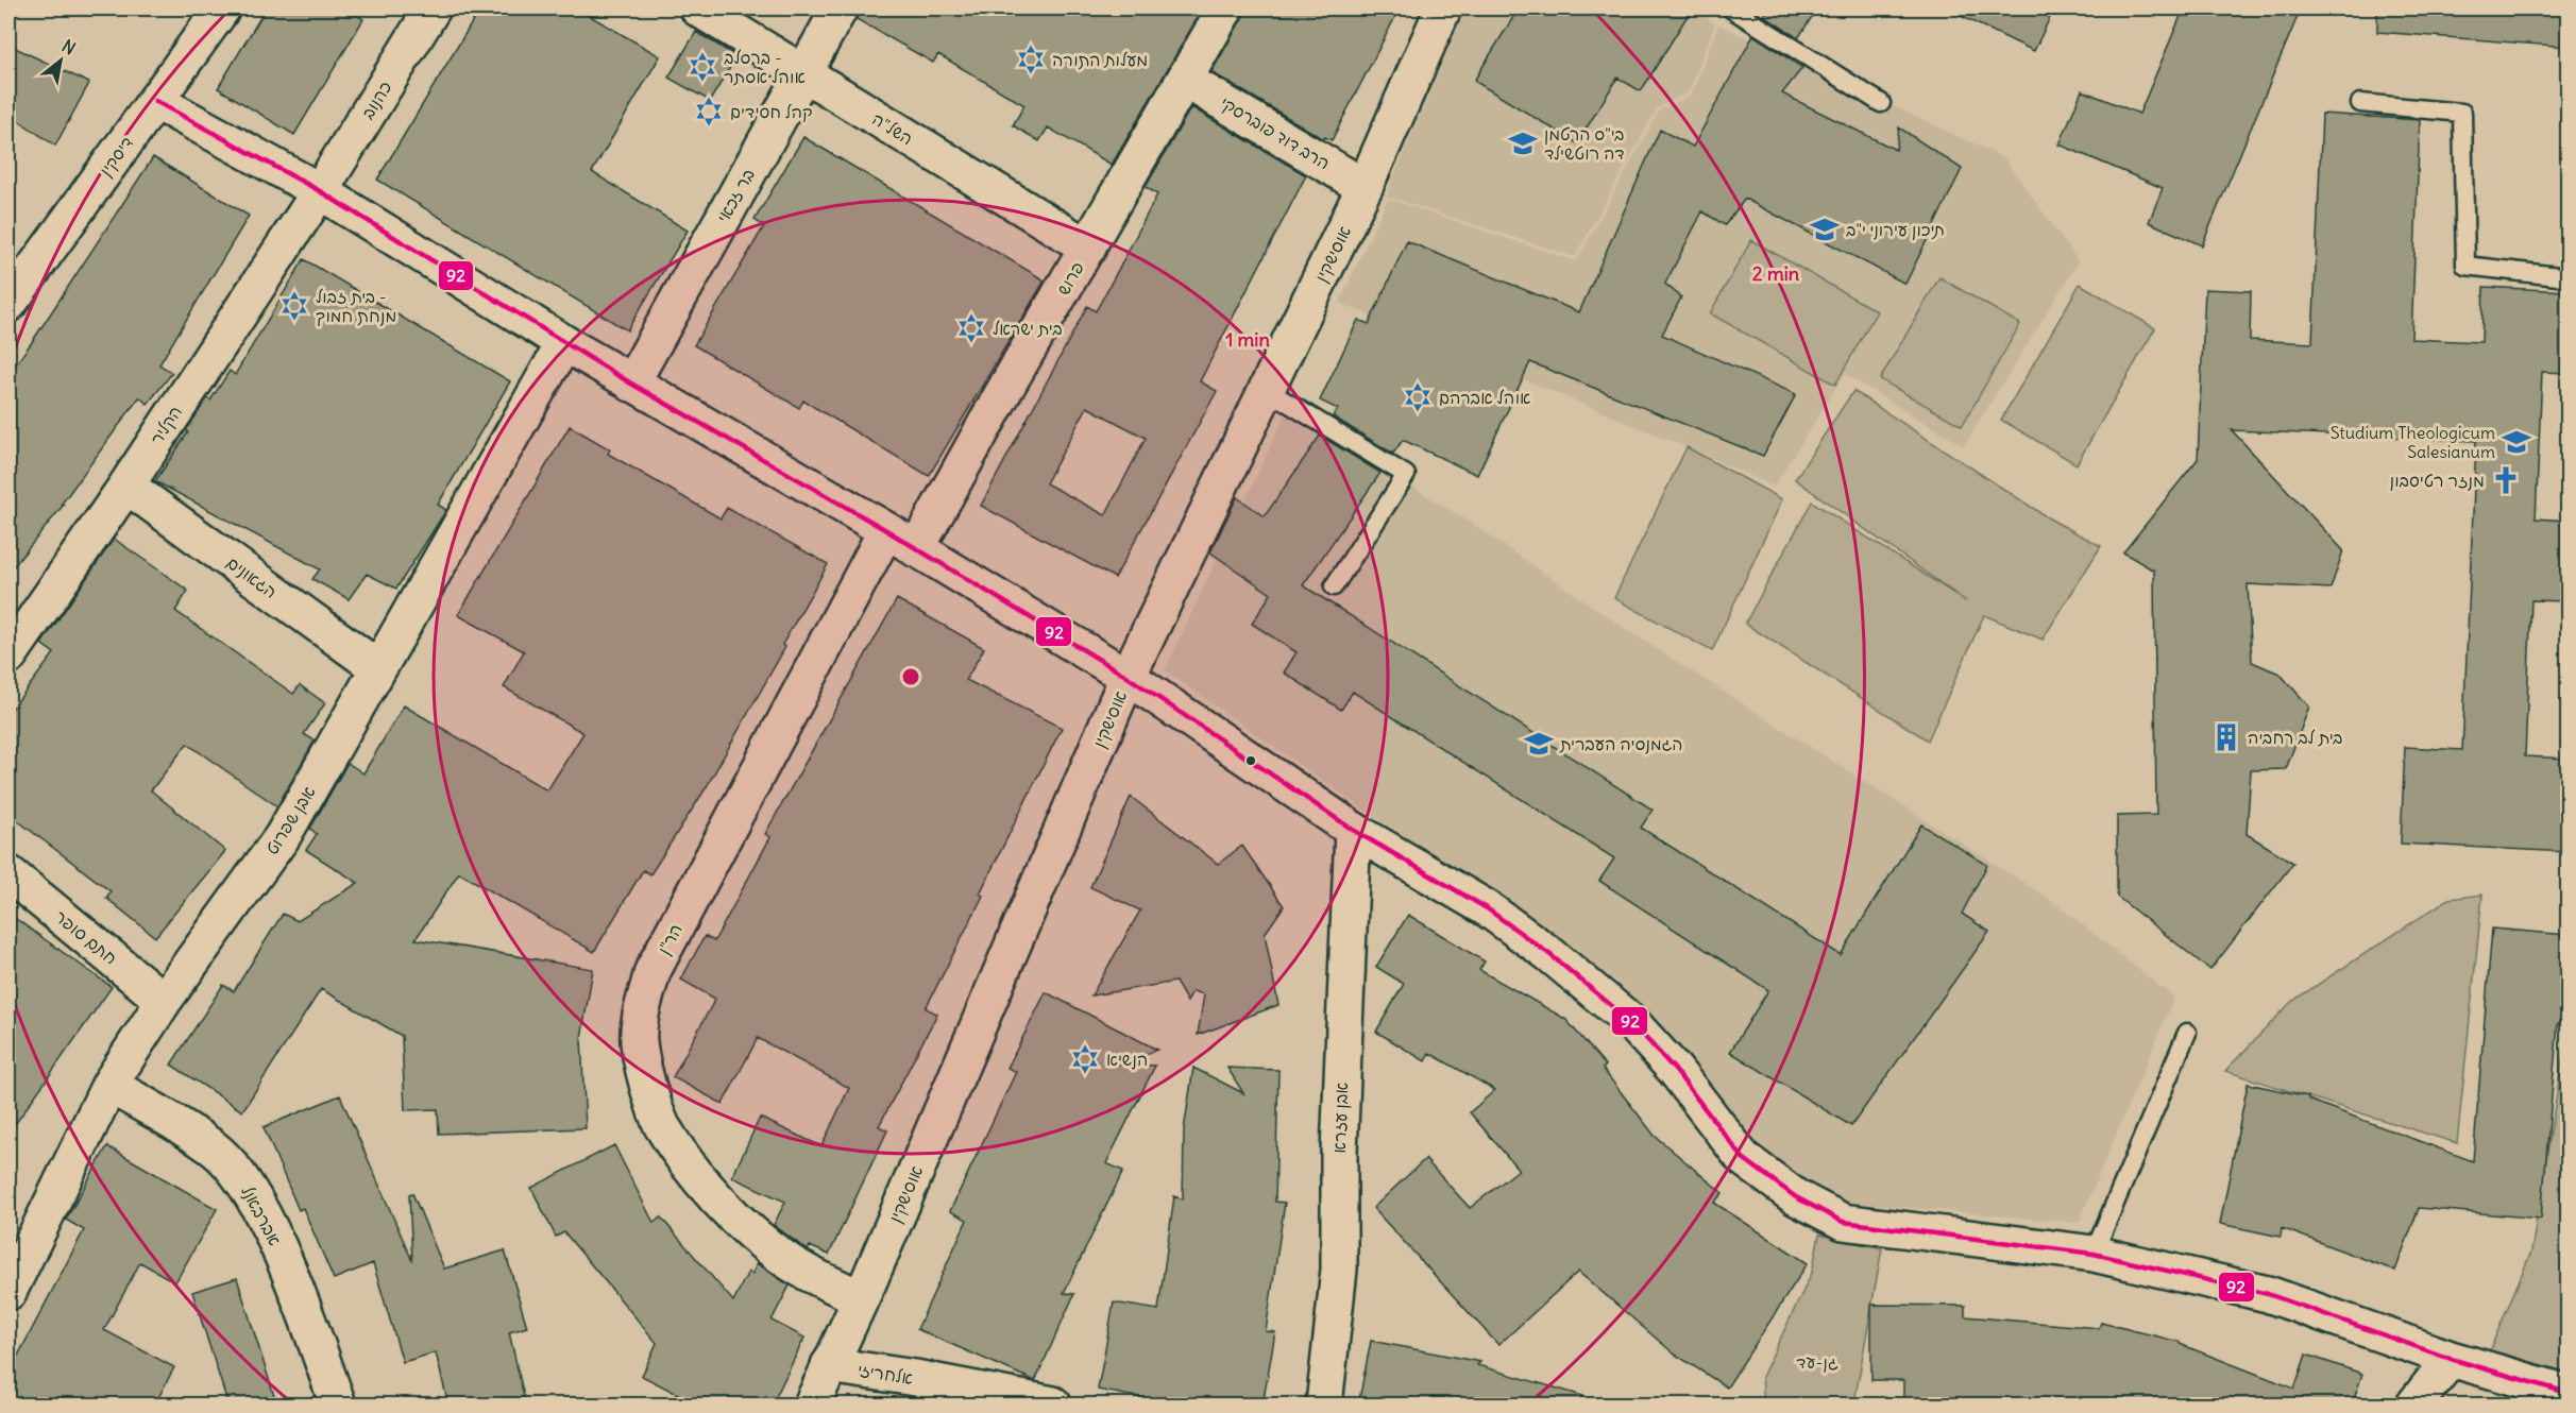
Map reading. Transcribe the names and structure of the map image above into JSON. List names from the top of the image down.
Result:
{
  "streets": {
    "street": [
      "כהנוב",
      "השל\"ה",
      "הרב דוד פוברסקי",
      "דיסקין",
      "בר זכאי",
      "אוסישקין",
      "פרוש",
      "הקליר",
      "הגאונים",
      "אבן שפרוט",
      "חתם סופר",
      "הר\"ן",
      "אבן עזרא",
      "אברבאנל",
      "אלחריזי"
    ]
  },
  "crossings": [
    ["כהנוב", "הקליר"],
    ["השל\"ה", "בר זכאי"],
    ["השל\"ה", "פרוש"],
    ["הרב דוד פוברסקי", "אוסישקין"],
    ["הרב דוד פוברסקי", "פרוש"],
    ["אוסישקין", "הר\"ן"],
    ["אוסישקין", "אלחריזי"],
    ["הקליר", "הגאונים"],
    ["הגאונים", "אבן שפרוט"],
    ["אבן שפרוט", "חתם סופר"],
    ["אבן שפרוט", "אברבאנל"]
  ],
  "parks": ["גן-עד"],
  "places": {
    "synagogue": [
      "מעלות התורה",
      "ברסלב - אוהל אסתר",
      "קהל חסידים",
      "בית זבול - מנחת חמוך",
      "בית ישראל",
      "אוהל אברהם",
      "הנשיא"
    ],
    "school or university": [
      "בי\"ס הרטמן דה רוטשילד",
      "תיכון עירוני י\"ב",
      "Studium Theologicum Salesianum",
      "הגמנסיה העברית"
    ],
    "church": ["מנזר רטיסבון"],
    "building": ["בית לב רחביה"]
  },
  "lines": ["transit line 92"],
  "north": "top right",
  "rings": ["2 min", "1 min"]
}
